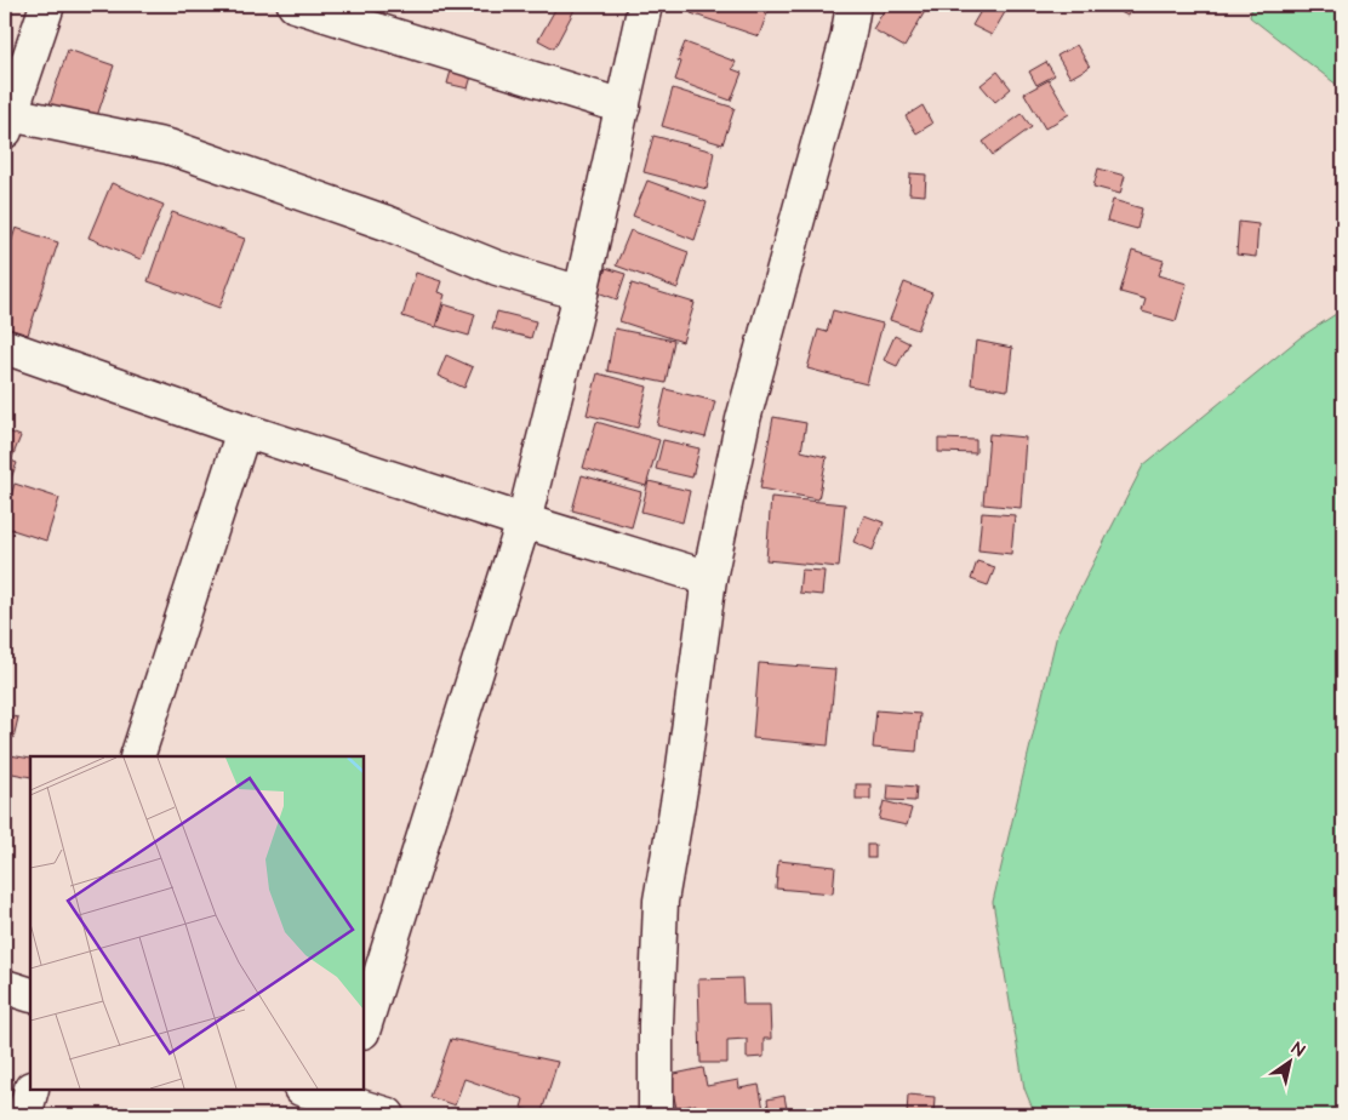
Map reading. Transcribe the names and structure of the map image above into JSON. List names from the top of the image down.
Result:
{
  "north": "top right"
}
